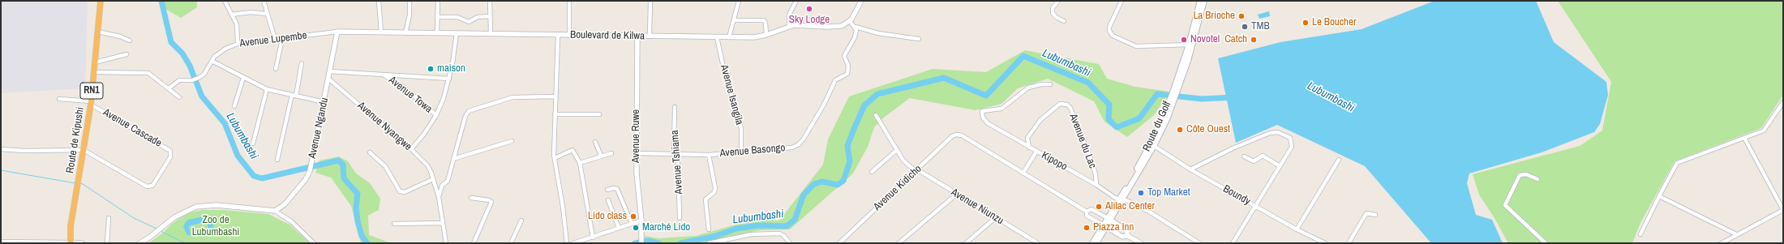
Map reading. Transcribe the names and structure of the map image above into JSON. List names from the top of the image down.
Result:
{
  "streets": {
    "highway": ["RN1", "Route de Kipushi"],
    "main road": ["Route du Golf"],
    "street": [
      "Boulevard de Kilwa",
      "Avenue Lupembe",
      "Avenue Towa",
      "Avenue Isangila",
      "Avenue Nyangwe",
      "Avenue Cascade",
      "Avenue Ngandu",
      "Avenue Ruwe",
      "Avenue du Lac",
      "Avenue Basongo",
      "Kipopo",
      "Avenue Tshiama",
      "Avenue Kidicho",
      "Boundy",
      "Avenue Niunzu"
    ]
  },
  "crossings": [
    ["Boulevard de Kilwa", "Avenue Lupembe"],
    ["Boulevard de Kilwa", "Avenue Isangila"],
    ["Boulevard de Kilwa", "Avenue Ngandu"],
    ["Boulevard de Kilwa", "Avenue Ruwe"],
    ["Avenue Lupembe", "Avenue Ngandu"],
    ["Avenue Towa", "Avenue Ngandu"],
    ["Avenue Isangila", "Avenue Basongo"],
    ["Avenue Nyangwe", "Avenue Ngandu"],
    ["Route du Golf", "Kipopo"],
    ["Route du Golf", "Boundy"],
    ["Avenue Cascade", "Route de Kipushi"],
    ["Avenue Ruwe", "Avenue Basongo"],
    ["Avenue du Lac", "Kipopo"],
    ["Avenue Basongo", "Avenue Tshiama"],
    ["Avenue Kidicho", "Avenue Niunzu"]
  ],
  "water": ["Lubumbashi"],
  "parks": ["Zoo de Lubumbashi"],
  "places": [
    "Sky Lodge",
    "La Brioche",
    "Le Boucher",
    "TMB",
    "Novotel",
    "Catch",
    "maison",
    "Côte Ouest",
    "Top Market",
    "Alilac Center",
    "Lido class",
    "Marché Lido",
    "Piazza Inn"
  ]
}
